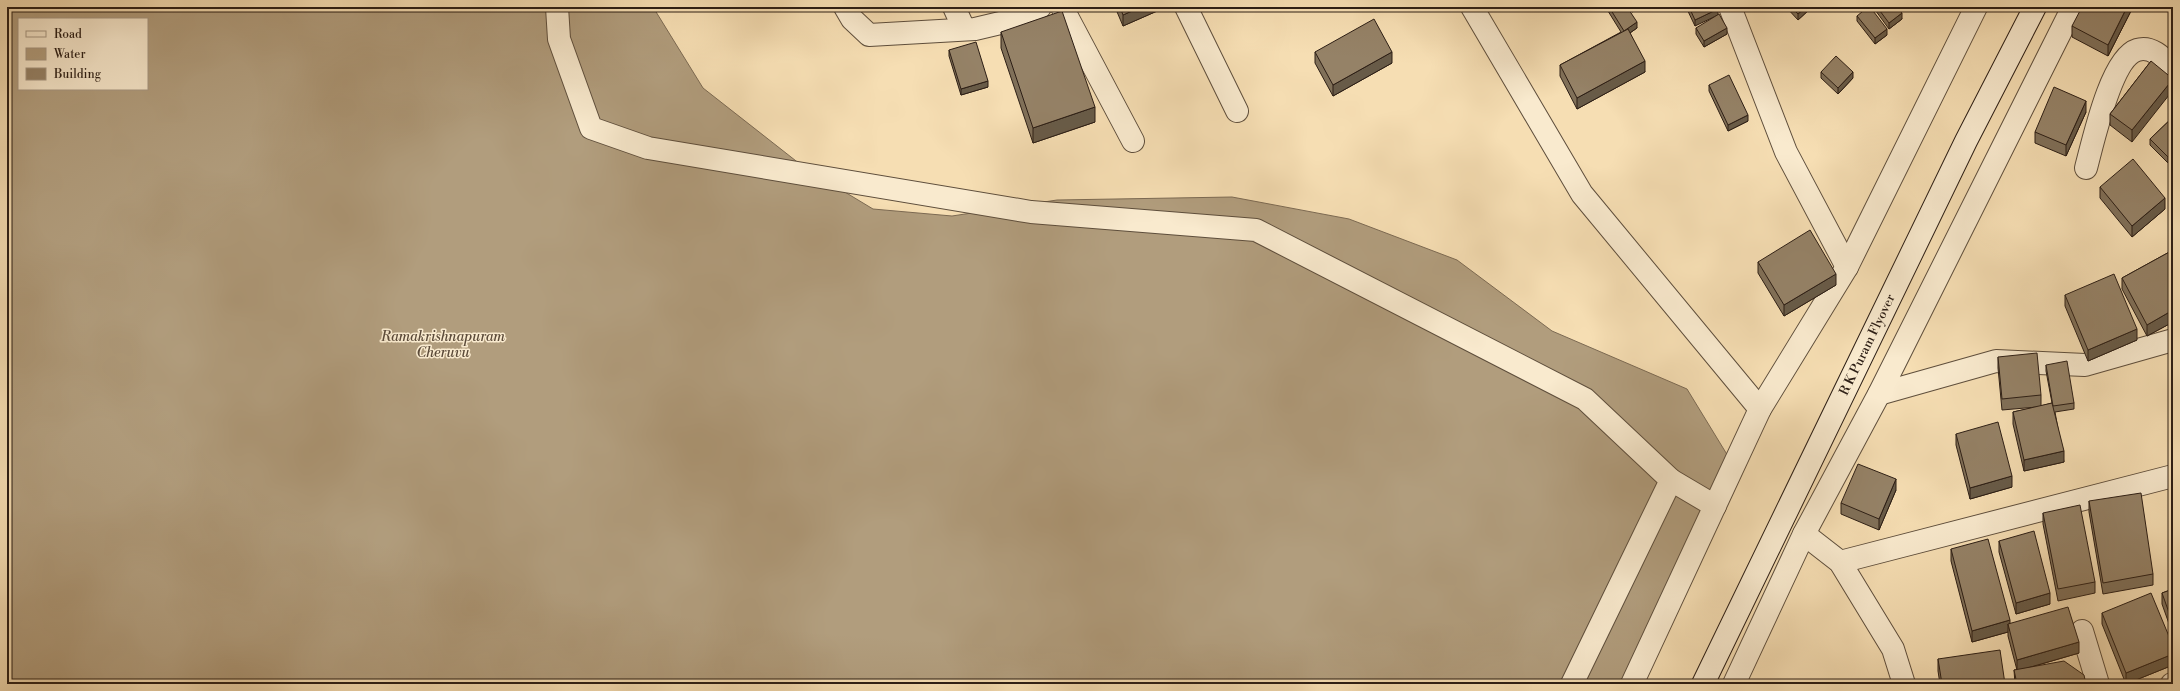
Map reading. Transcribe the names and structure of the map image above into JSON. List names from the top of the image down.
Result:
{
  "streets": {
    "street": ["R K Puram Flyover"]
  },
  "water": ["Ramakrishnapuram Cheruvu"],
  "legend": ["Road", "Water", "Building"]
}
